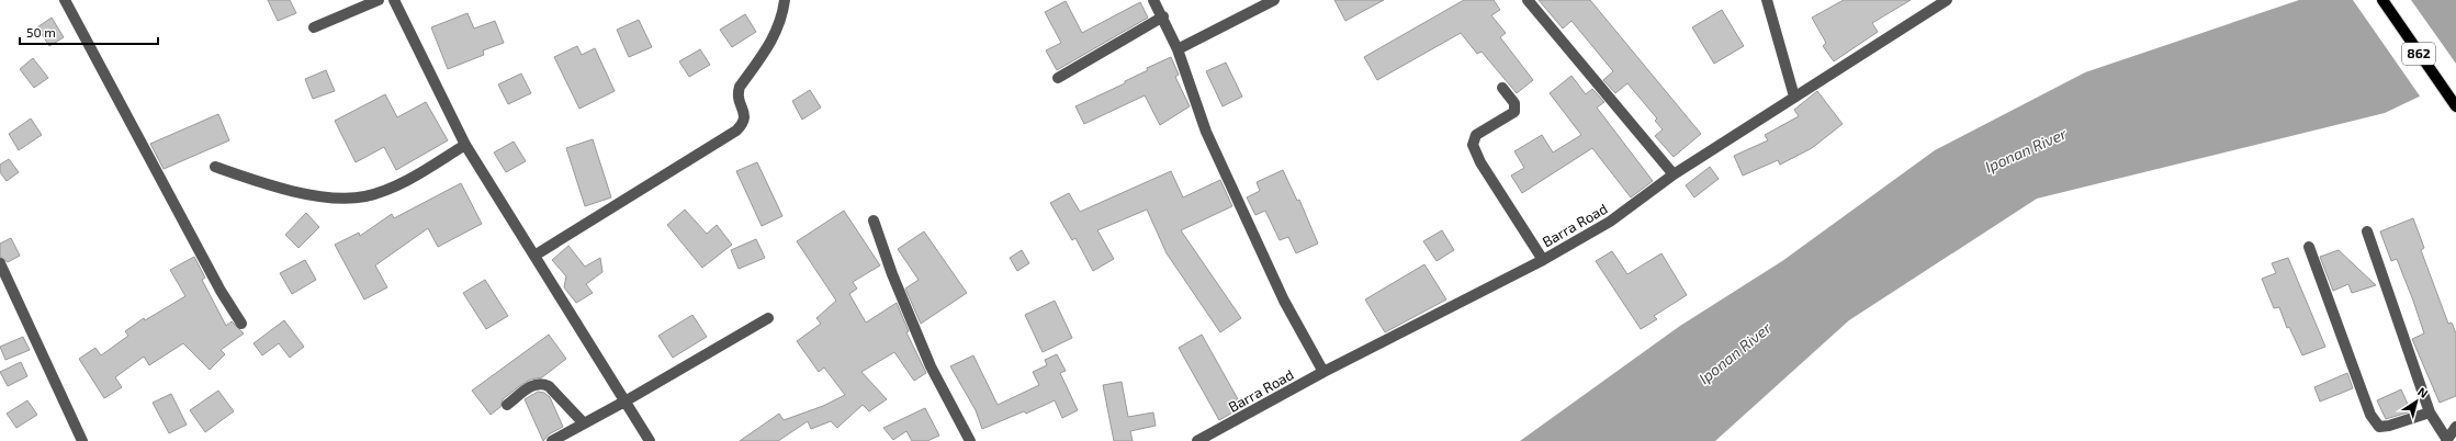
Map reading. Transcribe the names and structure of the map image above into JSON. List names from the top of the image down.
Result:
{
  "streets": {
    "main road": ["862"],
    "street": ["Barra Road"]
  },
  "water": ["Iponan River"],
  "scale_bar": "50 m",
  "north": "top right"
}
